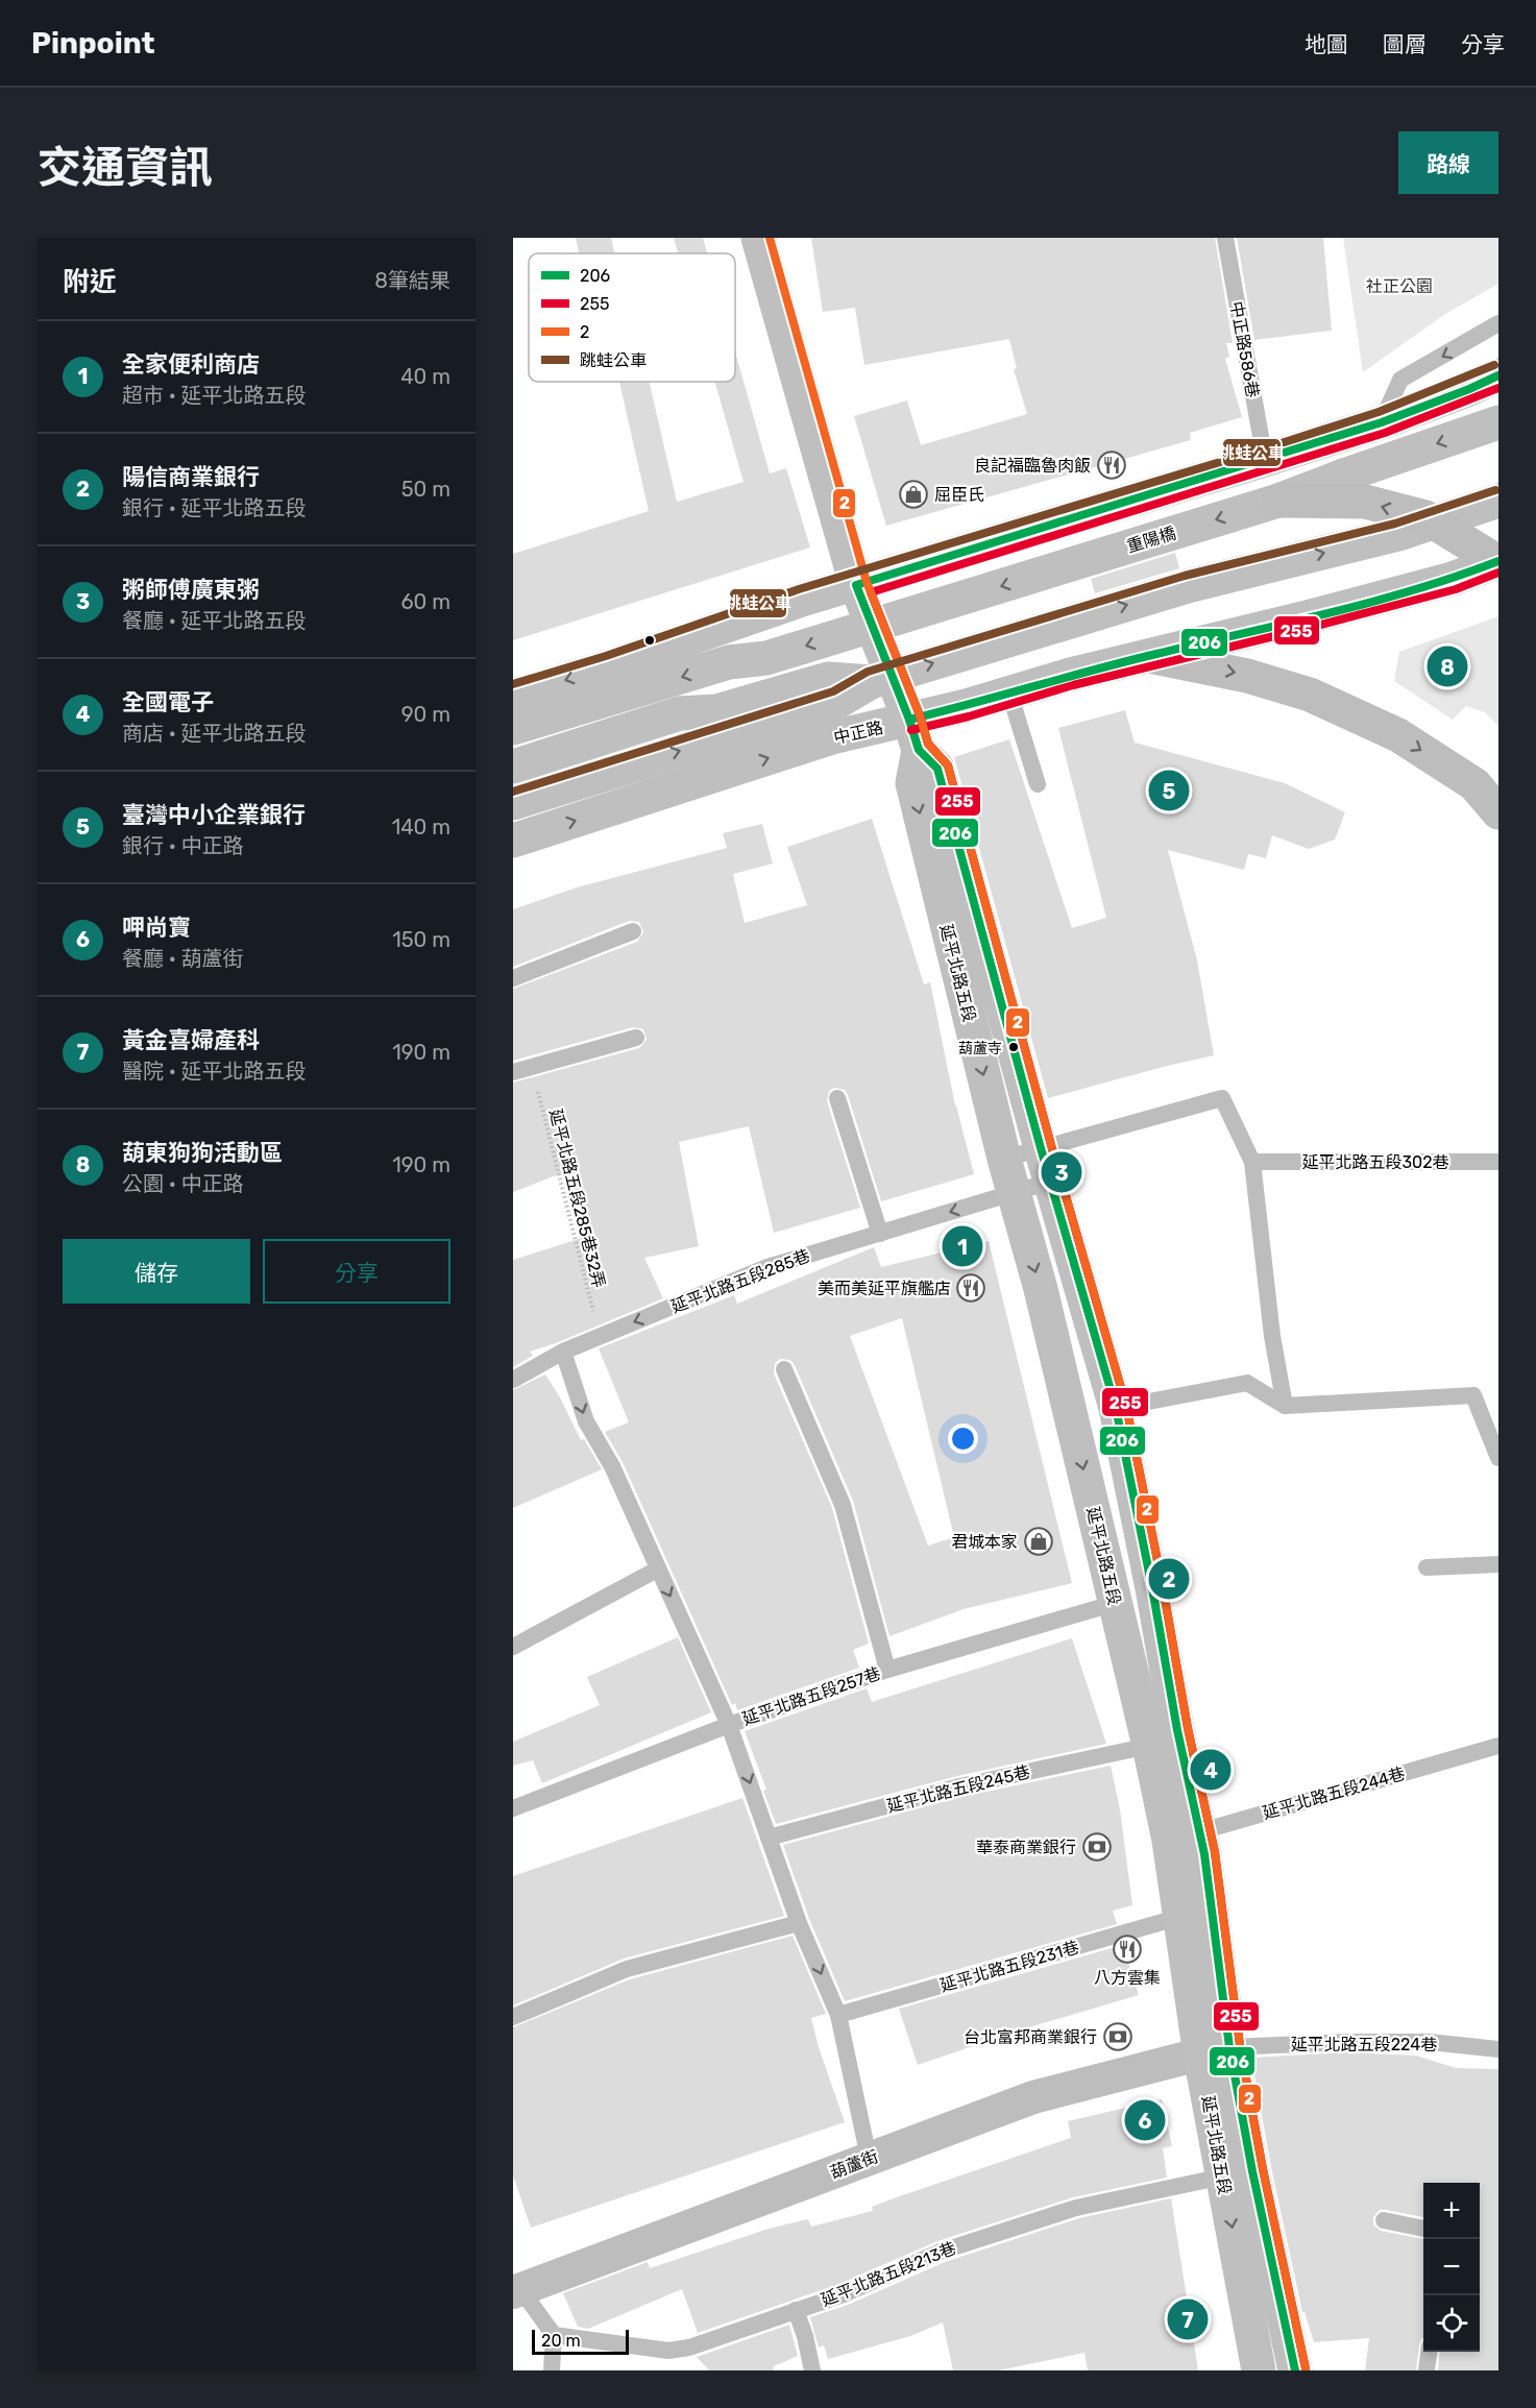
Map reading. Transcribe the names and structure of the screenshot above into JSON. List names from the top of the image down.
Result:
{
  "streets": {
    "street": [
      "重陽橋",
      "中正路",
      "延平北路五段",
      "葫蘆街"
    ],
    "lane": [
      "中正路586巷",
      "延平北路五段302巷",
      "延平北路五段285巷",
      "延平北路五段257巷",
      "延平北路五段245巷",
      "延平北路五段244巷",
      "延平北路五段231巷",
      "延平北路五段224巷",
      "延平北路五段213巷"
    ],
    "path": ["延平北路五段285巷32弄"]
  },
  "crossings": [
    ["中正路", "延平北路五段"],
    ["延平北路五段", "延平北路五段285巷"],
    ["延平北路五段", "延平北路五段257巷"],
    ["延平北路五段", "延平北路五段245巷"],
    ["延平北路五段", "延平北路五段244巷"],
    ["延平北路五段", "延平北路五段231巷"],
    ["延平北路五段", "延平北路五段224巷"],
    ["延平北路五段", "葫蘆街"],
    ["延平北路五段", "延平北路五段213巷"],
    ["延平北路五段285巷32弄", "延平北路五段285巷"],
    ["延平北路五段224巷", "葫蘆街"]
  ],
  "one_way": ["延平北路五段285巷"],
  "parks": ["社正公園"],
  "places": {
    "restaurant": ["良記福臨魯肉飯", "美而美延平旗艦店", "八方雲集"],
    "shop": ["屈臣氏", "君城本家"],
    "other": ["葫蘆寺"],
    "bank": ["華泰商業銀行", "台北富邦商業銀行"]
  },
  "lines": [
    "transit line 2",
    "transit line 跳蛙公車",
    "transit line 206",
    "transit line 255"
  ],
  "legend": [
    "206",
    "255",
    "2",
    "跳蛙公車"
  ],
  "scale_bar": "20 m",
  "page": {
    "header": "Pinpoint",
    "nav": ["地圖", "圖層", "分享"],
    "title": "交通資訊",
    "buttons": [
      "路線",
      ["儲存", "分享"]
    ],
    "heading": ["附近", "8筆結果"],
    "list": [
      {
        "mark": "1",
        "name": "全家便利商店",
        "note": "超市 · 延平北路五段",
        "value": "40 m"
      },
      {
        "mark": "2",
        "name": "陽信商業銀行",
        "note": "銀行 · 延平北路五段",
        "value": "50 m"
      },
      {
        "mark": "3",
        "name": "粥師傅廣東粥",
        "note": "餐廳 · 延平北路五段",
        "value": "60 m"
      },
      {
        "mark": "4",
        "name": "全國電子",
        "note": "商店 · 延平北路五段",
        "value": "90 m"
      },
      {
        "mark": "5",
        "name": "臺灣中小企業銀行",
        "note": "銀行 · 中正路",
        "value": "140 m"
      },
      {
        "mark": "6",
        "name": "呷尚寶",
        "note": "餐廳 · 葫蘆街",
        "value": "150 m"
      },
      {
        "mark": "7",
        "name": "黃金喜婦產科",
        "note": "醫院 · 延平北路五段",
        "value": "190 m"
      },
      {
        "mark": "8",
        "name": "葫東狗狗活動區",
        "note": "公園 · 中正路",
        "value": "190 m"
      }
    ],
    "pins": [
      "8",
      "5",
      "3",
      "1",
      "2",
      "4",
      "6",
      "7"
    ],
    "map_buttons": ["+", "−"],
    "scale": "20 m"
  }
}
